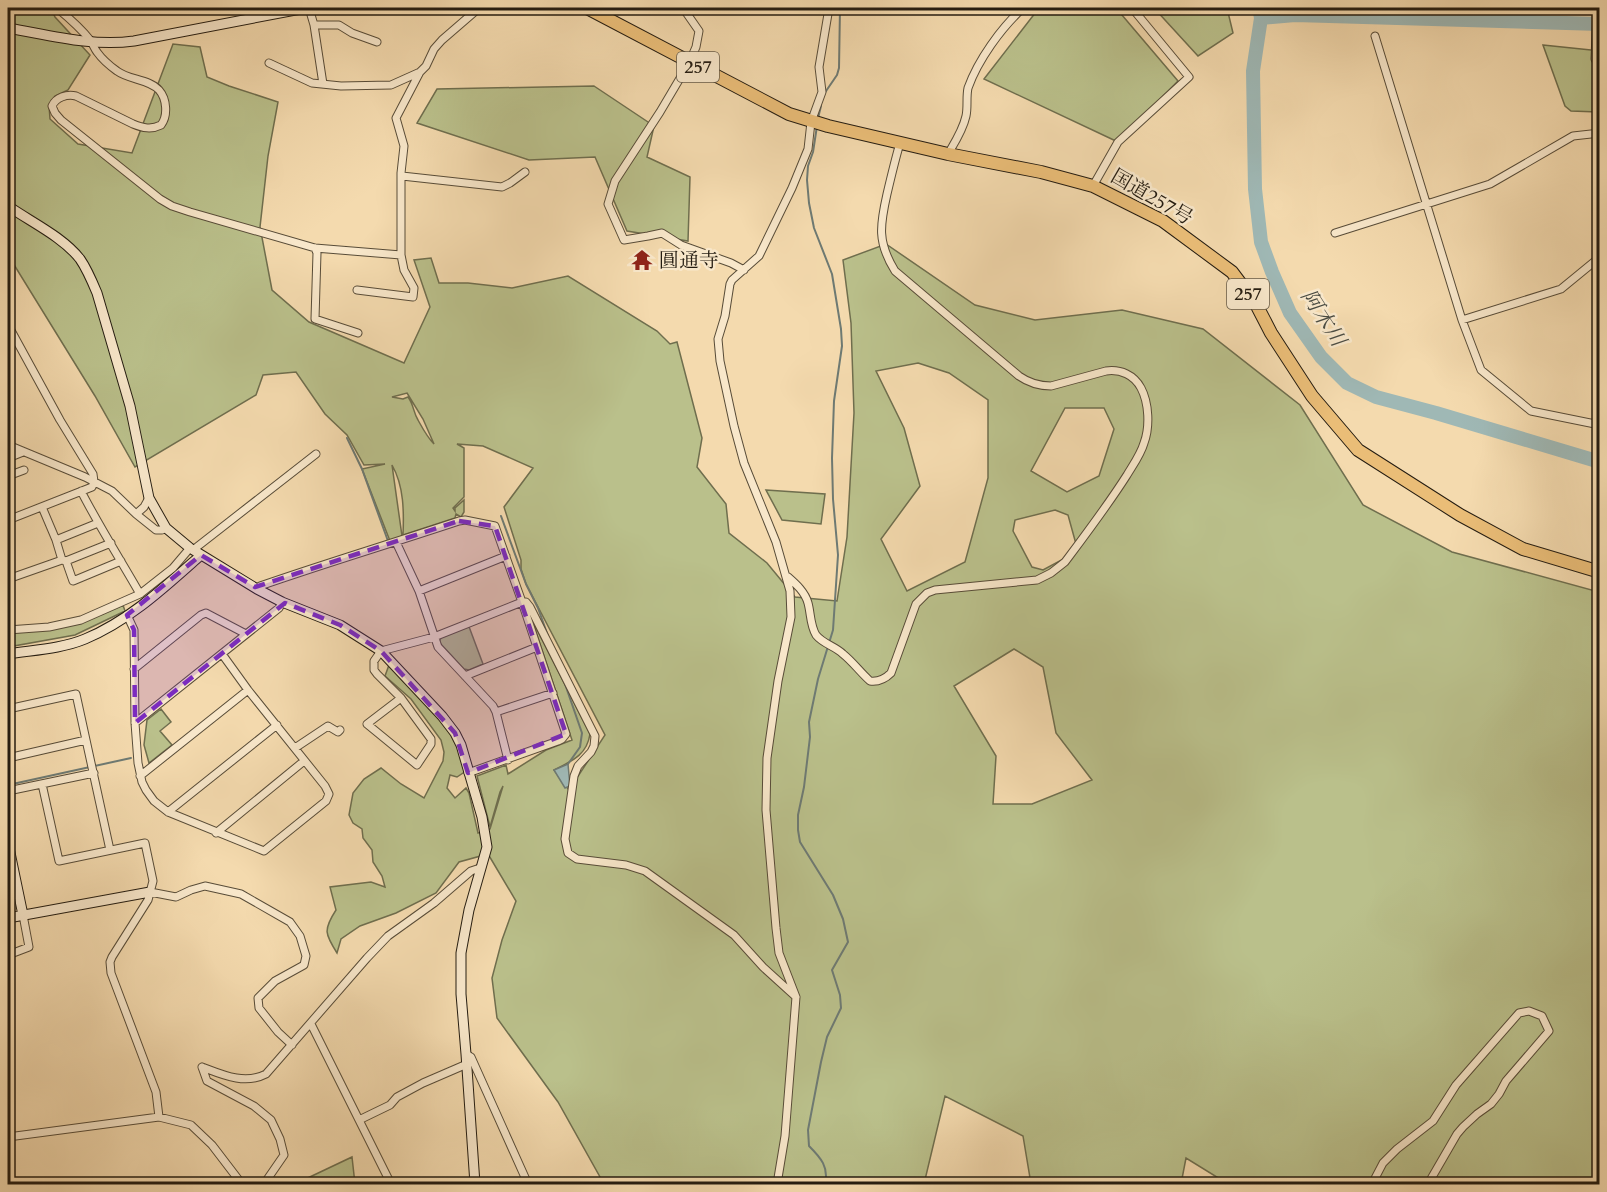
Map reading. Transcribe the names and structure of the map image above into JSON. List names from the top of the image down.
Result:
{
  "streets": {
    "highway": ["257", "国道257号"]
  },
  "water": ["阿木川"],
  "places": {
    "temple": ["圓通寺"]
  }
}
